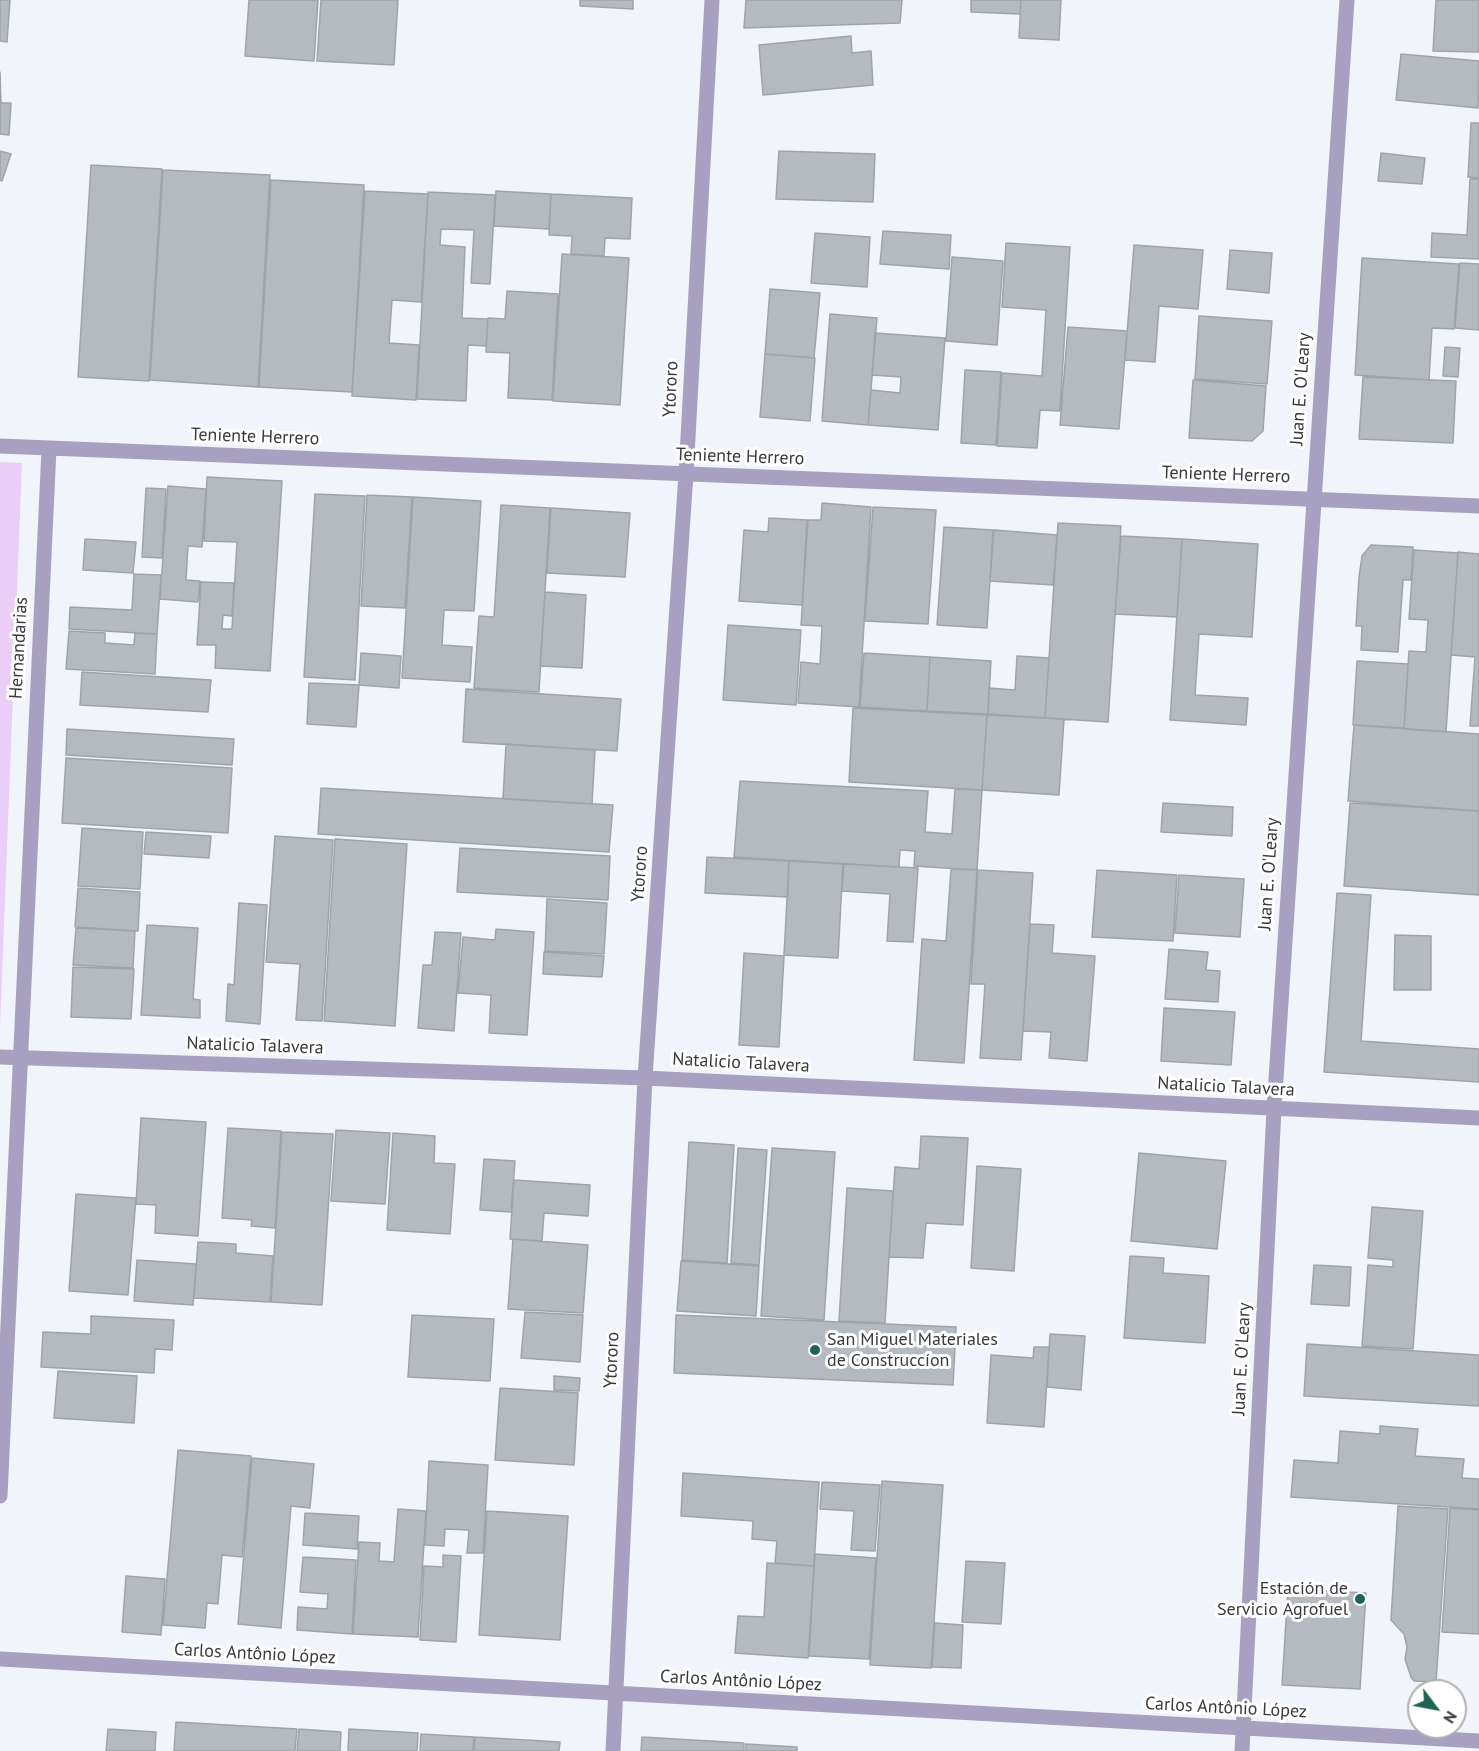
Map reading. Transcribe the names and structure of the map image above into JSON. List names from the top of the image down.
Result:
{
  "streets": {
    "street": [
      "Ytororo",
      "Juan E. O'Leary",
      "Teniente Herrero",
      "Hernandarias",
      "Natalicio Talavera",
      "Carlos Antônio López"
    ]
  },
  "crossings": [
    ["Ytororo", "Teniente Herrero"],
    ["Ytororo", "Natalicio Talavera"],
    ["Ytororo", "Carlos Antônio López"],
    ["Juan E. O'Leary", "Teniente Herrero"],
    ["Juan E. O'Leary", "Natalicio Talavera"],
    ["Juan E. O'Leary", "Carlos Antônio López"],
    ["Teniente Herrero", "Hernandarias"],
    ["Hernandarias", "Natalicio Talavera"]
  ],
  "places": ["San Miguel Materiales de Construccíon", "Estación de Servicio Agrofuel"],
  "north": "bottom right"
}
